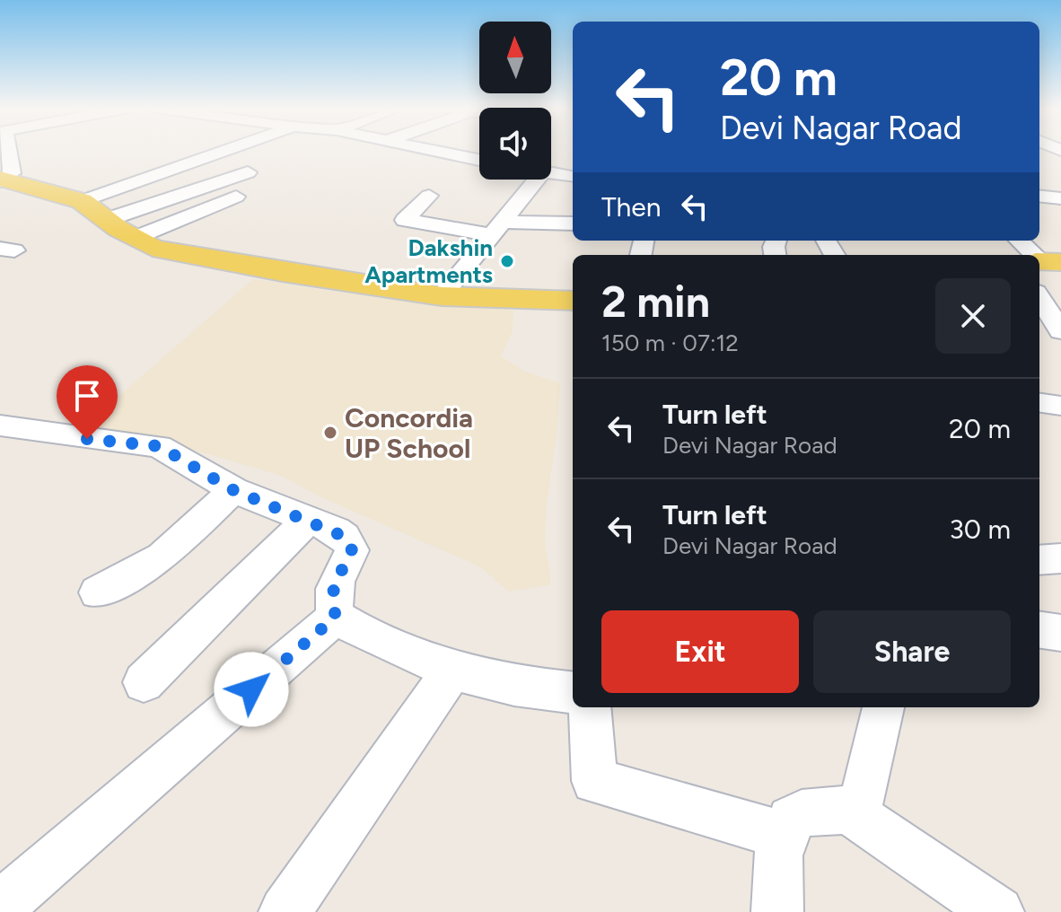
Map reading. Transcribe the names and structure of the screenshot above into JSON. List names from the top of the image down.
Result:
{
  "places": ["Dakshin Apartments", "Concordia UP School"],
  "north": "top",
  "page": {
    "turn": ["20 m", "Devi Nagar Road"],
    "then": "Then",
    "heading": ["2 min", "150 m · 07:12"],
    "list": [
      {
        "name": "Turn left",
        "note": "Devi Nagar Road",
        "value": "20 m"
      },
      {
        "name": "Turn left",
        "note": "Devi Nagar Road",
        "value": "30 m"
      }
    ],
    "buttons": ["Exit", "Share"]
  }
}
